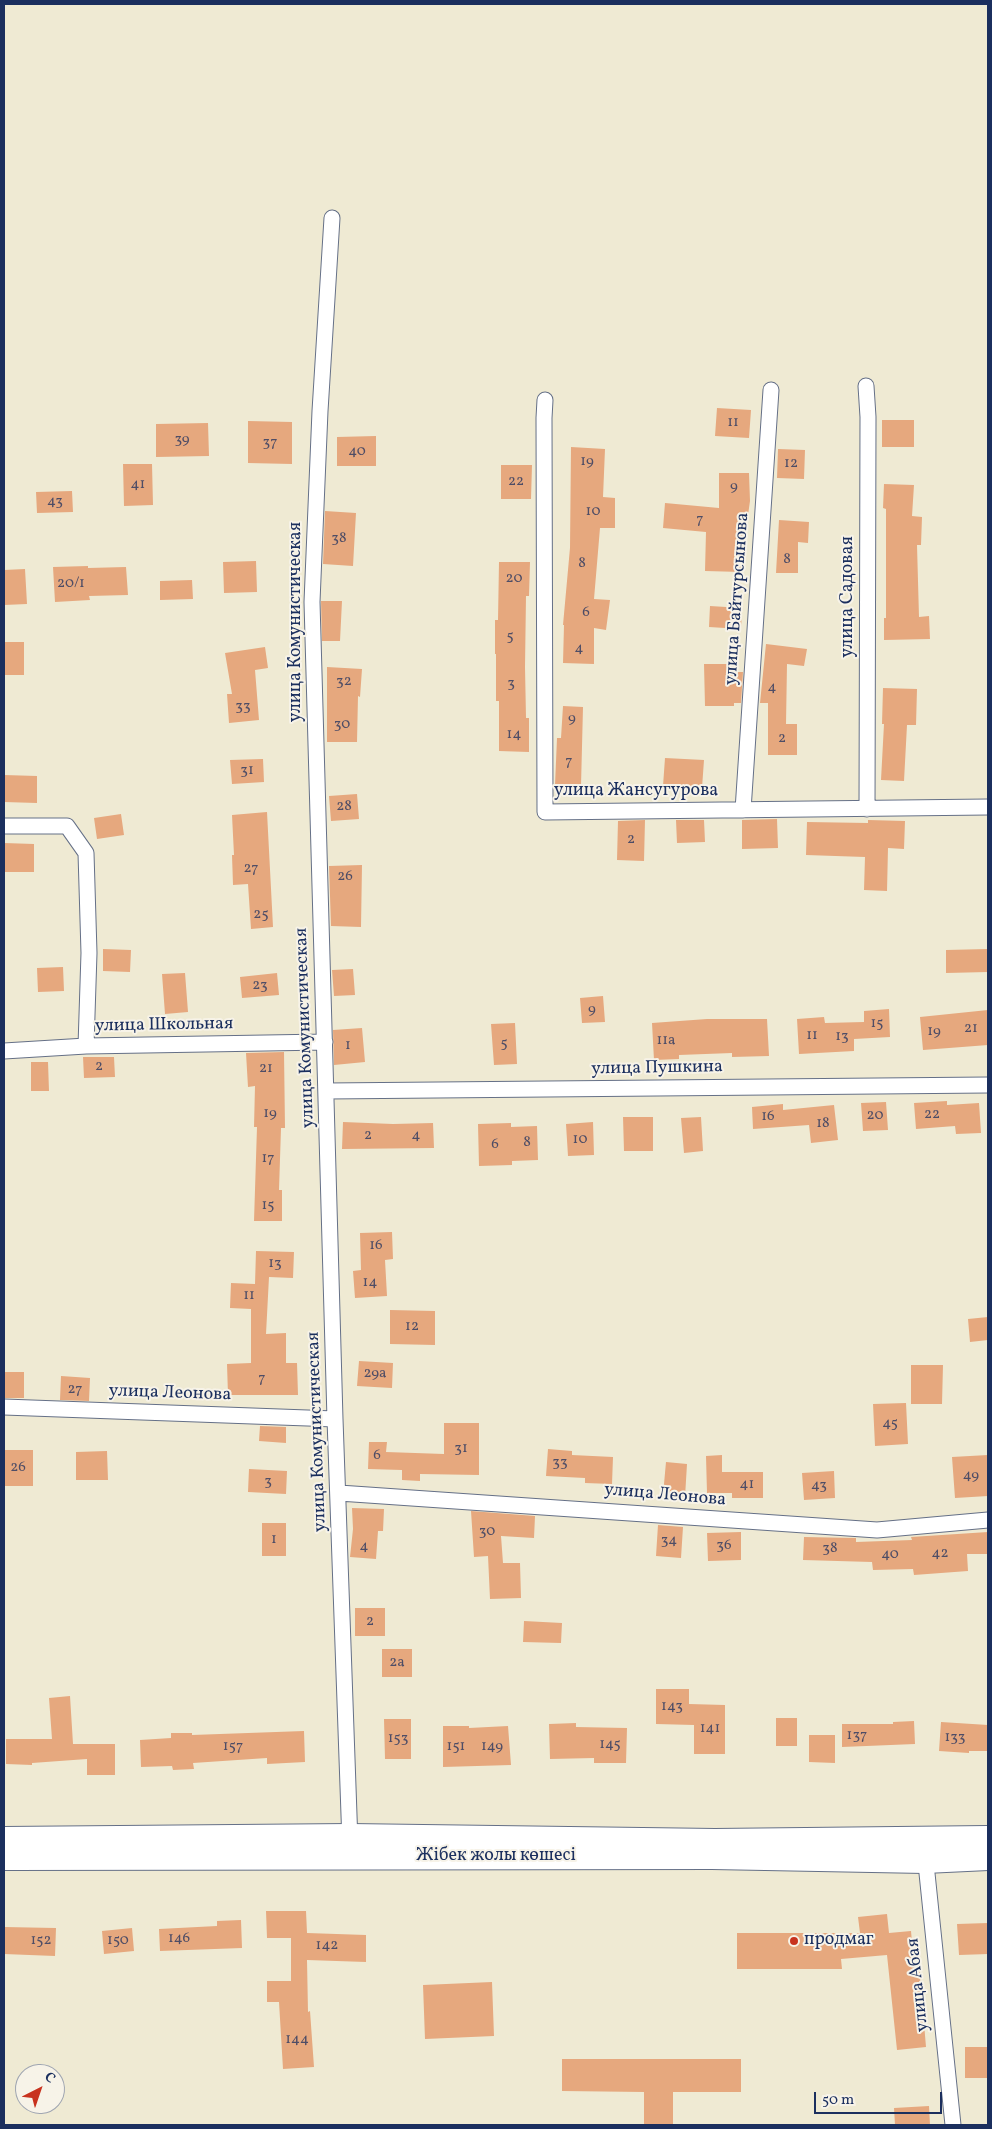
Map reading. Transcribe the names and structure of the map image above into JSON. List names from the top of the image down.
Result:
{
  "streets": {
    "main road": ["Жібек жолы көшесі"],
    "street": [
      "улица Садовая",
      "улица Байтурсынова",
      "улица Комунистическая",
      "улица Жансугурова",
      "улица Школьная",
      "улица Пушкина",
      "улица Леонова",
      "улица Абая"
    ]
  },
  "crossings": [
    ["улица Садовая", "улица Жансугурова"],
    ["улица Байтурсынова", "улица Жансугурова"],
    ["улица Комунистическая", "улица Школьная"],
    ["улица Комунистическая", "улица Пушкина"],
    ["улица Комунистическая", "улица Леонова"],
    ["улица Комунистическая", "Жібек жолы көшесі"],
    ["Жібек жолы көшесі", "улица Абая"]
  ],
  "places": ["продмаг"],
  "house_numbers": [
    "11",
    "39",
    "37",
    "40",
    "19",
    "12",
    "22",
    "41",
    "9",
    "43",
    "10",
    "7",
    "38",
    "8",
    "8",
    "20",
    "20/1",
    "6",
    "5",
    "4",
    "32",
    "3",
    "4",
    "33",
    "9",
    "30",
    "14",
    "2",
    "7",
    "31",
    "28",
    "2",
    "27",
    "26",
    "25",
    "23",
    "9",
    "15",
    "21",
    "19",
    "11",
    "13",
    "11а",
    "5",
    "1",
    "2",
    "21",
    "19",
    "22",
    "20",
    "16",
    "18",
    "2",
    "4",
    "10",
    "8",
    "6",
    "17",
    "15",
    "16",
    "13",
    "14",
    "11",
    "12",
    "29а",
    "7",
    "27",
    "45",
    "31",
    "6",
    "33",
    "26",
    "49",
    "3",
    "41",
    "43",
    "30",
    "1",
    "34",
    "36",
    "4",
    "38",
    "42",
    "40",
    "2",
    "2а",
    "143",
    "141",
    "137",
    "133",
    "153",
    "145",
    "157",
    "151",
    "149",
    "146",
    "152",
    "150",
    "142",
    "144"
  ],
  "scale_bar": "50 m",
  "north": "top right"
}
